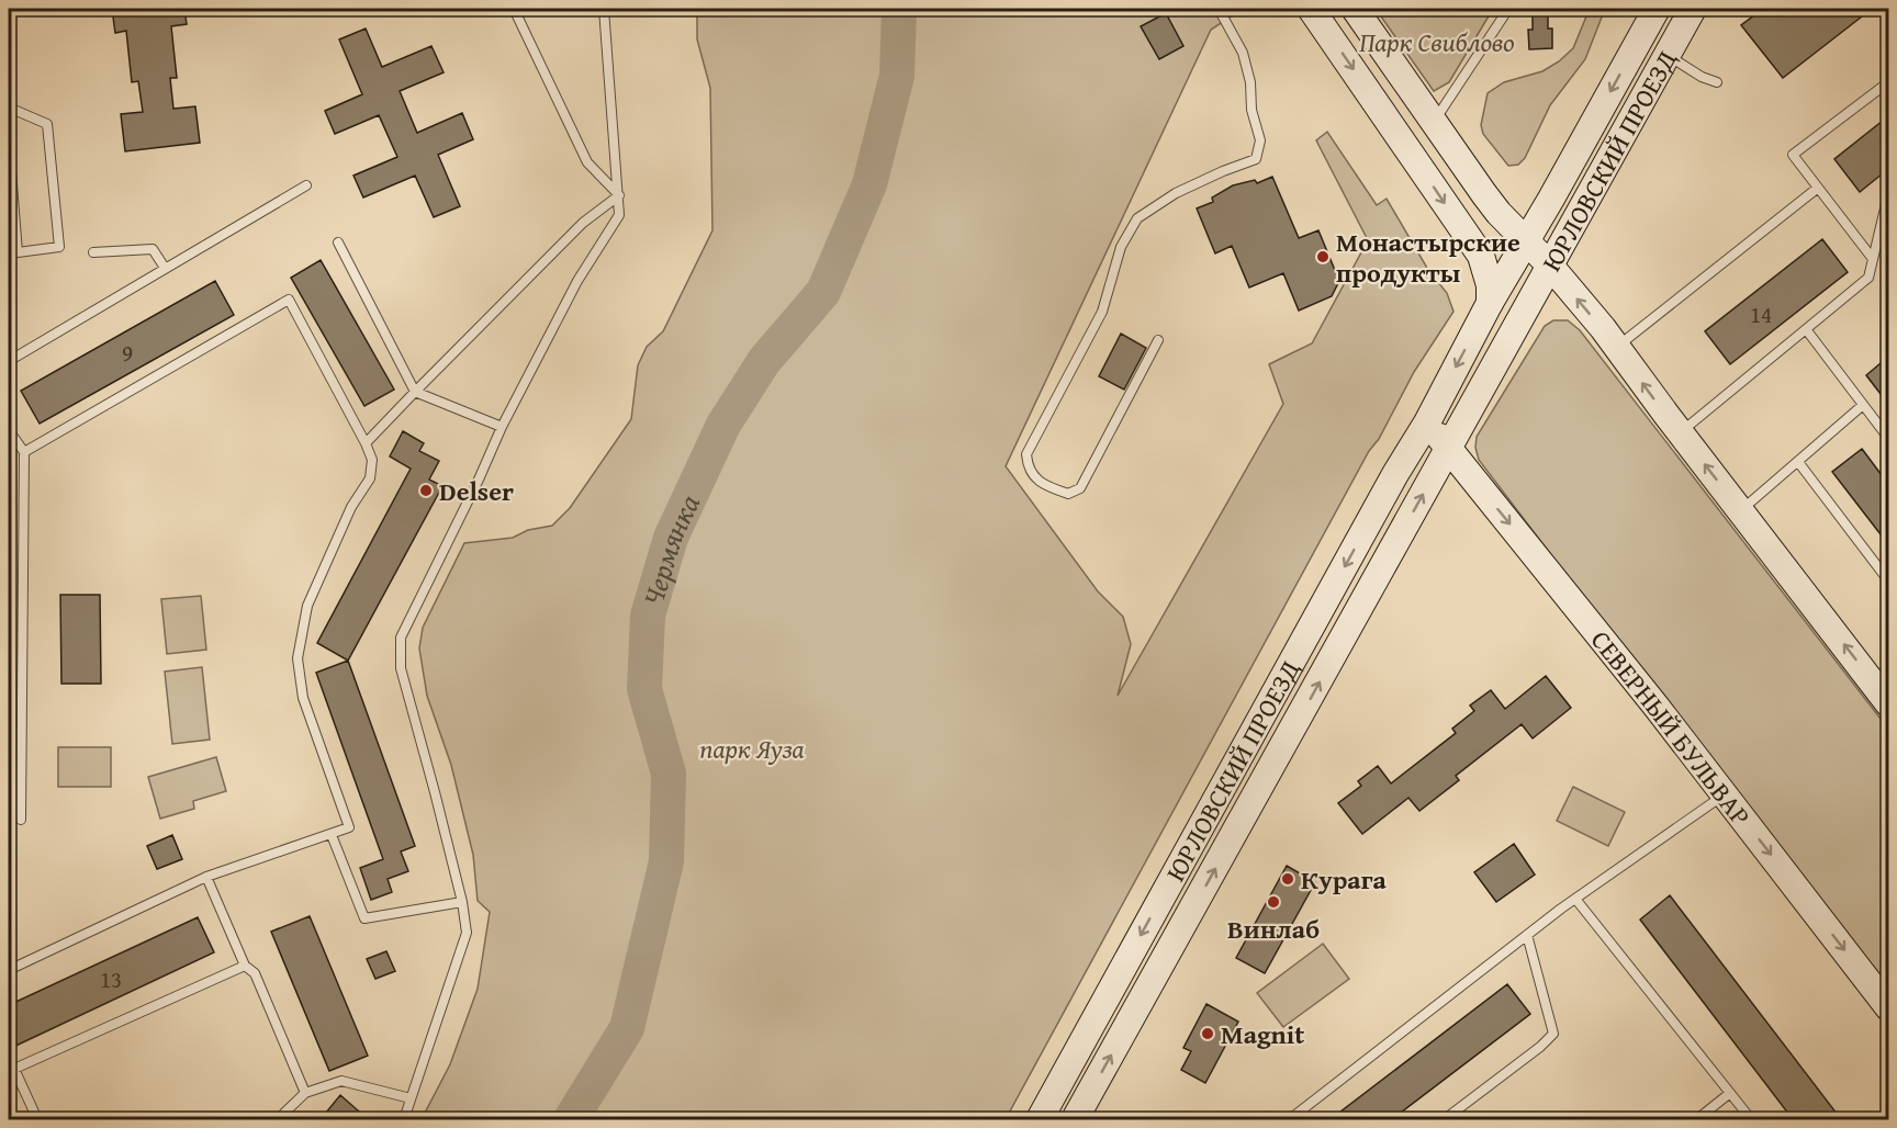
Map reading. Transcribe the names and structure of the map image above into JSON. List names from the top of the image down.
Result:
{
  "streets": {
    "main road": ["ЮРЛОВСКИЙ ПРОЕЗД", "СЕВЕРНЫЙ БУЛЬВАР"]
  },
  "crossings": [
    ["ЮРЛОВСКИЙ ПРОЕЗД", "СЕВЕРНЫЙ БУЛЬВАР"]
  ],
  "water": ["Чермянка"],
  "parks": ["Парк Свиблово", "парк Яуза"],
  "places": [
    "Монастырские продукты",
    "Delser",
    "Курага",
    "Винлаб",
    "Magnit"
  ],
  "house_numbers": ["14", "9", "13"]
}
